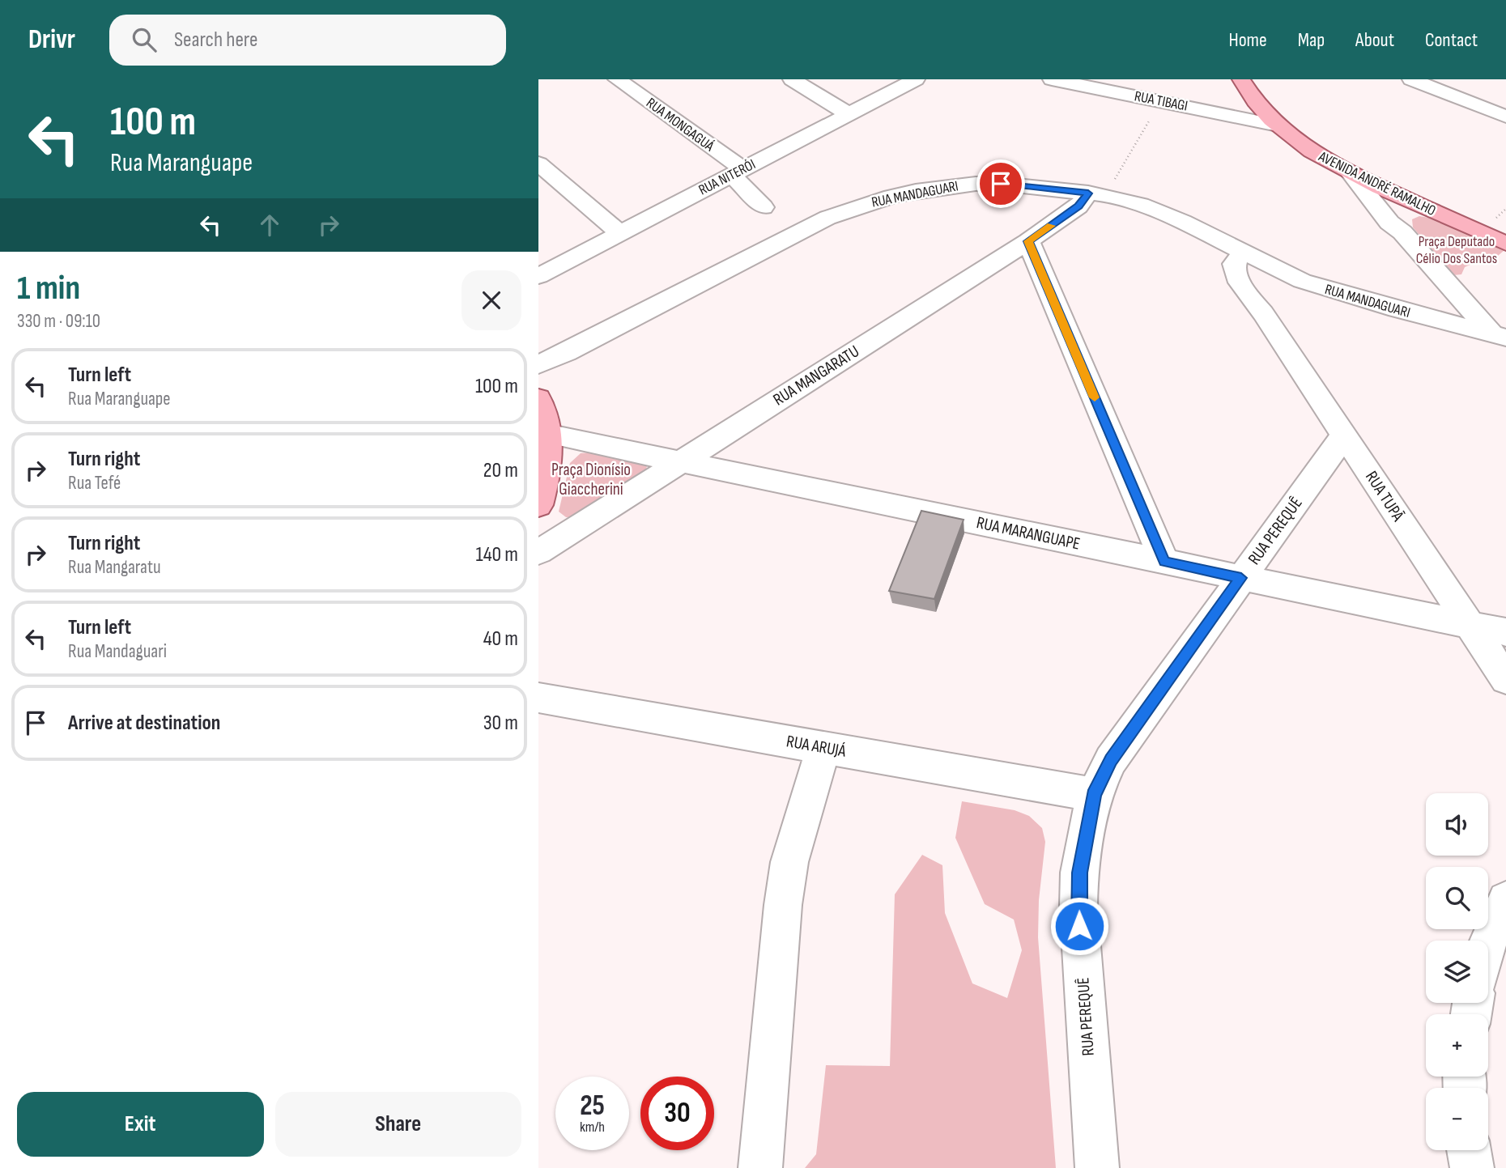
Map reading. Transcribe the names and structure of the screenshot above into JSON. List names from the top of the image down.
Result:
{
  "streets": {
    "main road": ["AVENIDA ANDRÉ RAMALHO"],
    "street": [
      "RUA TIBAGI",
      "RUA MONGAGUÁ",
      "RUA NITERÓI",
      "RUA MANDAGUARI",
      "RUA MANGARATU",
      "RUA TUPÃ",
      "RUA PEREQUÊ",
      "RUA MARANGUAPE",
      "RUA ARUJÁ"
    ]
  },
  "crossings": [
    ["RUA TIBAGI", "AVENIDA ANDRÉ RAMALHO"],
    ["RUA MONGAGUÁ", "RUA NITERÓI"],
    ["RUA MANDAGUARI", "RUA MANGARATU"],
    ["RUA MANDAGUARI", "RUA TUPÃ"],
    ["RUA MANGARATU", "RUA MARANGUAPE"],
    ["RUA TUPÃ", "RUA PEREQUÊ"],
    ["RUA TUPÃ", "RUA MARANGUAPE"],
    ["RUA PEREQUÊ", "RUA MARANGUAPE"],
    ["RUA PEREQUÊ", "RUA ARUJÁ"]
  ],
  "parks": ["Praça Deputado Célio Dos Santos", "Praça Dionísio Giaccherini"],
  "page": {
    "header": "Drivr",
    "search": "Search here",
    "nav": [
      "Home",
      "Map",
      "About",
      "Contact"
    ],
    "turn": ["100 m", "Rua Maranguape"],
    "heading": ["1 min", "330 m · 09:10"],
    "list": [
      {
        "name": "Turn left",
        "note": "Rua Maranguape",
        "value": "100 m"
      },
      {
        "name": "Turn right",
        "note": "Rua Tefé",
        "value": "20 m"
      },
      {
        "name": "Turn right",
        "note": "Rua Mangaratu",
        "value": "140 m"
      },
      {
        "name": "Turn left",
        "note": "Rua Mandaguari",
        "value": "40 m"
      },
      {
        "name": "Arrive at destination",
        "value": "30 m"
      }
    ],
    "map_buttons": ["+", "−"],
    "speed": "25 km/h",
    "limit": "30",
    "buttons": ["Exit", "Share"]
  }
}
